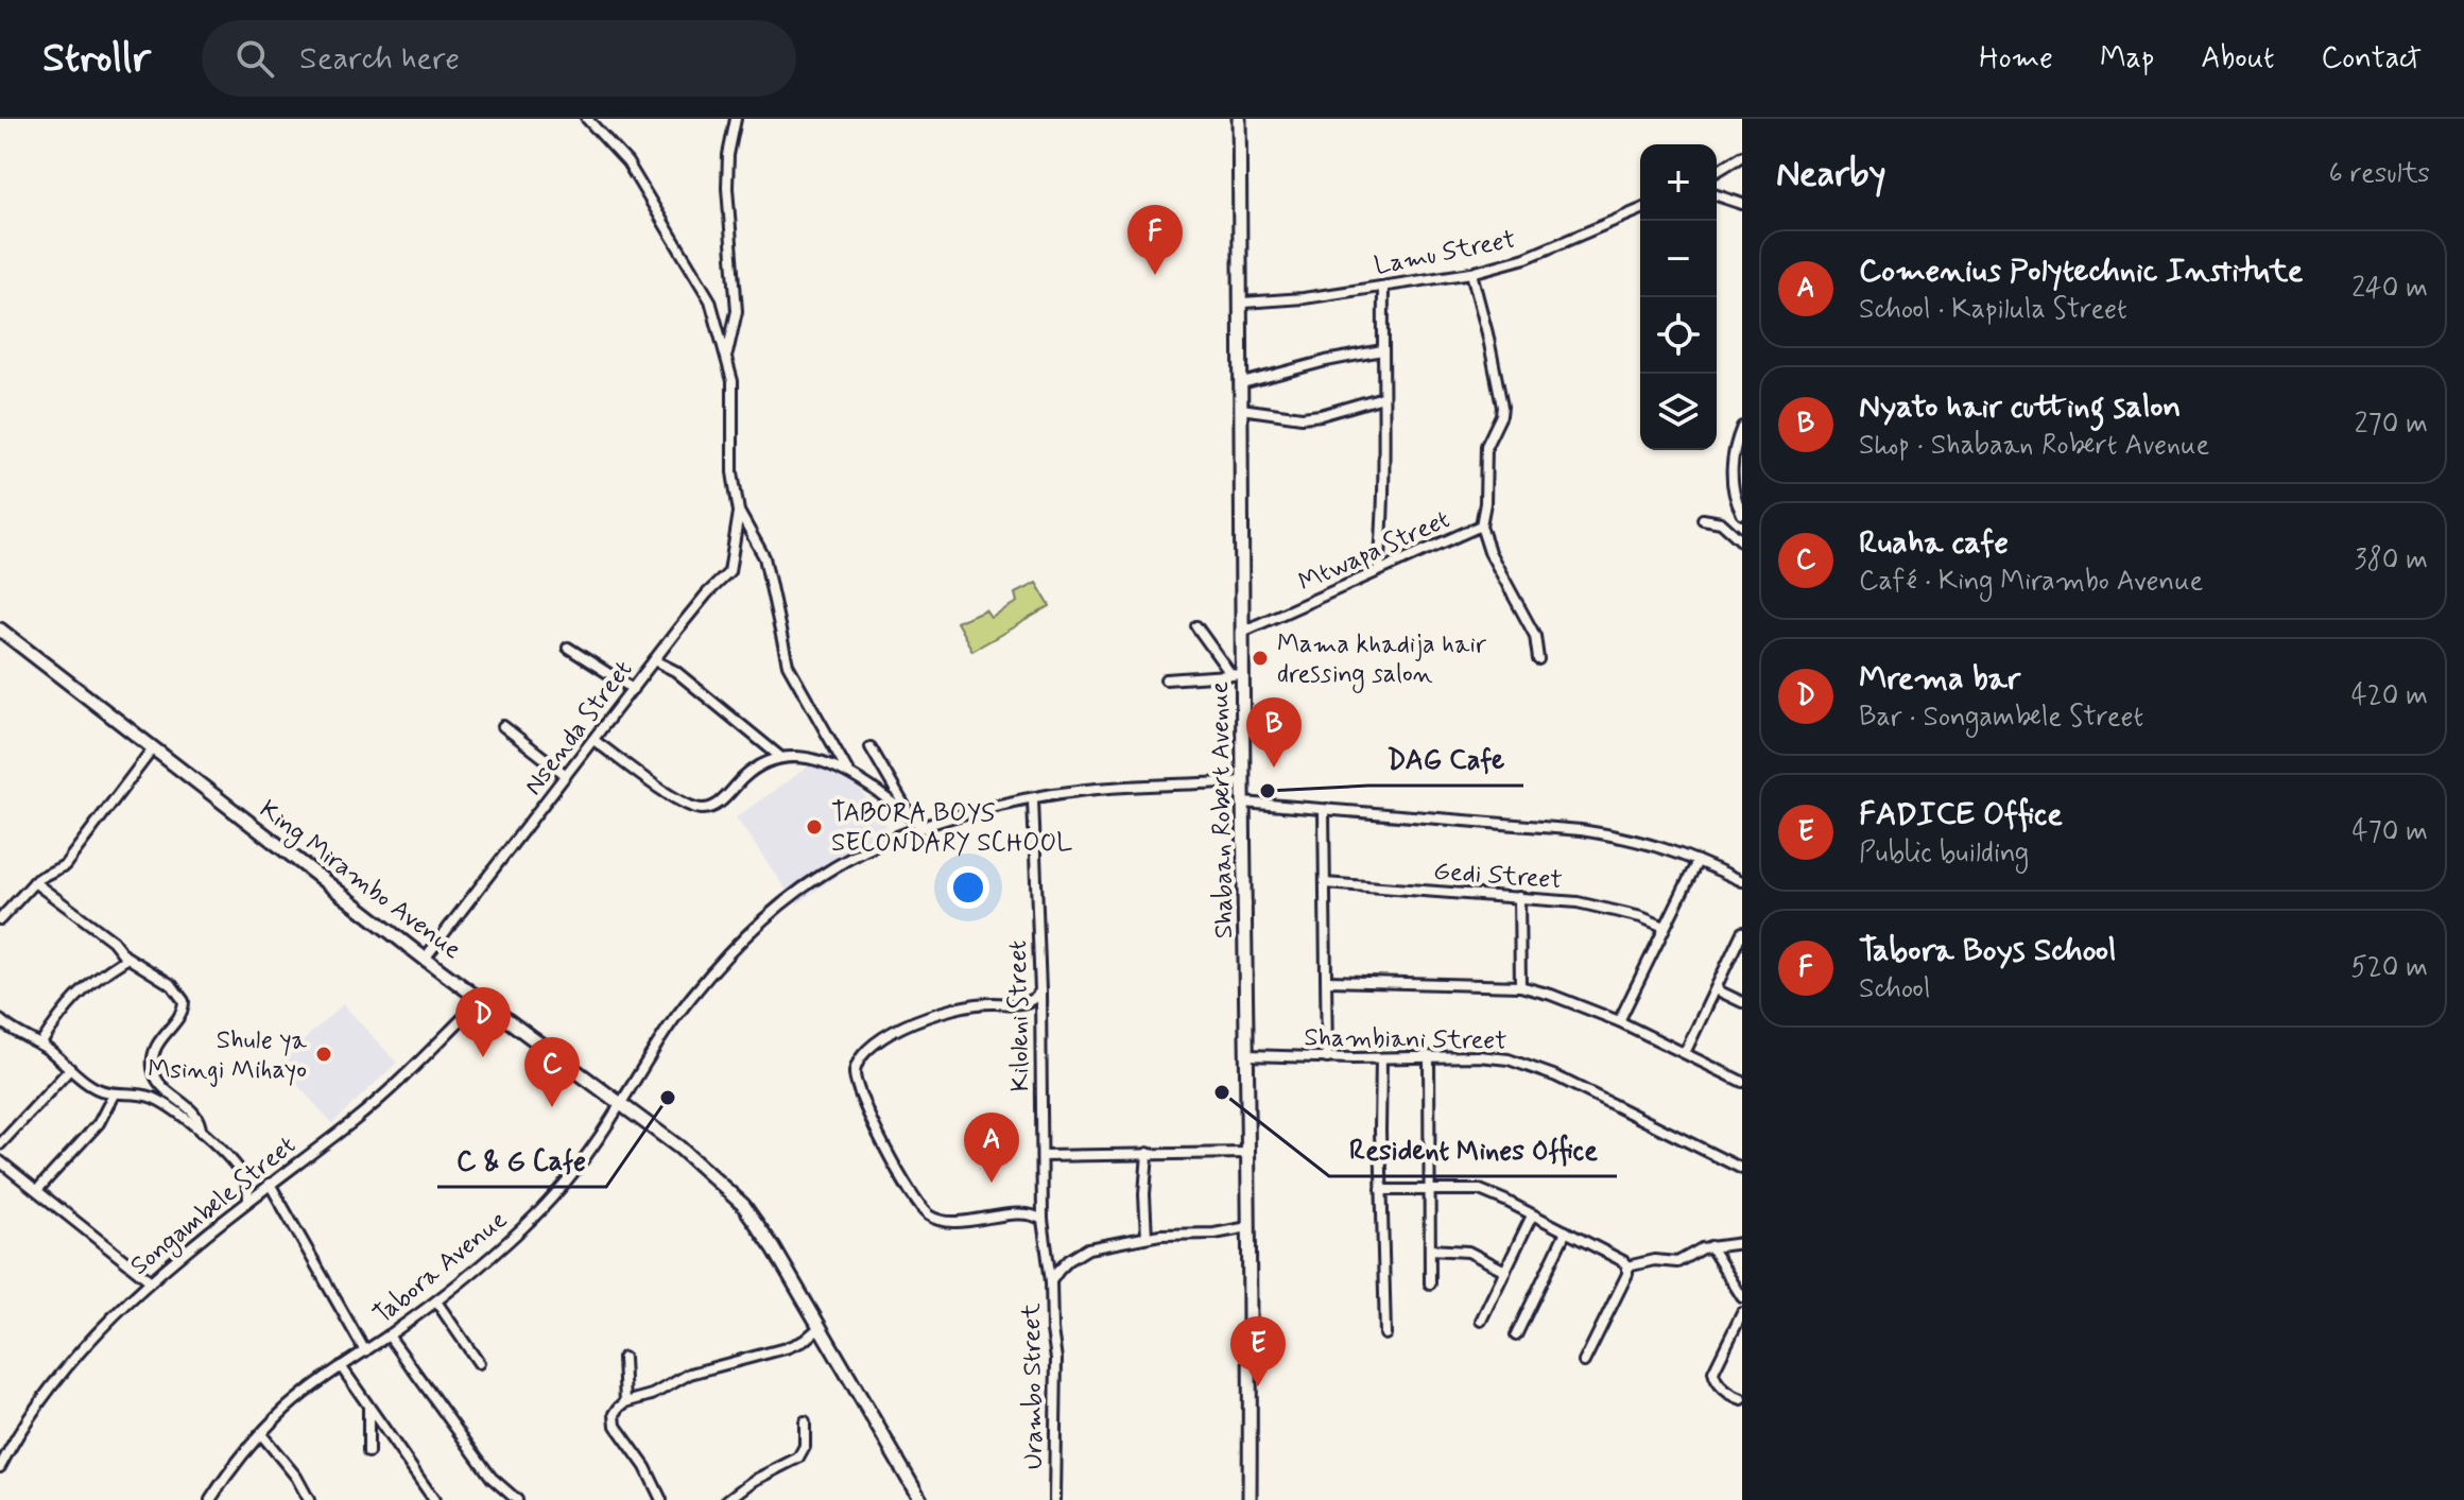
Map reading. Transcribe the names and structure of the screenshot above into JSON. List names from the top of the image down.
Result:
{
  "streets": {
    "street": [
      "Lamu Street",
      "Mtwapa Street",
      "Nsenda Street",
      "Shabaan Robert Avenue",
      "Gedi Street",
      "King Mirambo Avenue",
      "Kiloleni Street",
      "Shambiani Street",
      "Songambele Street",
      "Tabora Avenue",
      "Urambo Street"
    ]
  },
  "crossings": [
    ["Lamu Street", "Shabaan Robert Avenue"],
    ["Mtwapa Street", "Shabaan Robert Avenue"],
    ["Nsenda Street", "King Mirambo Avenue"],
    ["Shabaan Robert Avenue", "Shambiani Street"],
    ["Shabaan Robert Avenue", "Tabora Avenue"],
    ["Shabaan Robert Avenue", "Urambo Street"],
    ["King Mirambo Avenue", "Songambele Street"],
    ["King Mirambo Avenue", "Tabora Avenue"],
    ["Kiloleni Street", "Tabora Avenue"],
    ["Kiloleni Street", "Urambo Street"]
  ],
  "places": [
    "Mama khadija hair dressing salon",
    "DAG Cafe",
    "TABORA BOYS SECONDARY SCHOOL",
    "Shule ya Msingi Mihayo",
    "Resident Mines Office",
    "C & G Cafe"
  ],
  "page": {
    "header": "Strollr",
    "search": "Search here",
    "nav": [
      "Home",
      "Map",
      "About",
      "Contact"
    ],
    "heading": ["Nearby", "6 results"],
    "map_buttons": ["+", "−"],
    "pins": [
      "F",
      "B",
      "D",
      "C",
      "A",
      "E"
    ],
    "list": [
      {
        "mark": "A",
        "name": "Comenius Polytechnic Institute",
        "note": "School · Kapilula Street",
        "value": "240 m"
      },
      {
        "mark": "B",
        "name": "Nyato hair cutting salon",
        "note": "Shop · Shabaan Robert Avenue",
        "value": "270 m"
      },
      {
        "mark": "C",
        "name": "Ruaha cafe",
        "note": "Café · King Mirambo Avenue",
        "value": "380 m"
      },
      {
        "mark": "D",
        "name": "Mrema bar",
        "note": "Bar · Songambele Street",
        "value": "420 m"
      },
      {
        "mark": "E",
        "name": "FADICE Office",
        "note": "Public building",
        "value": "470 m"
      },
      {
        "mark": "F",
        "name": "Tabora Boys School",
        "note": "School",
        "value": "520 m"
      }
    ]
  }
}
